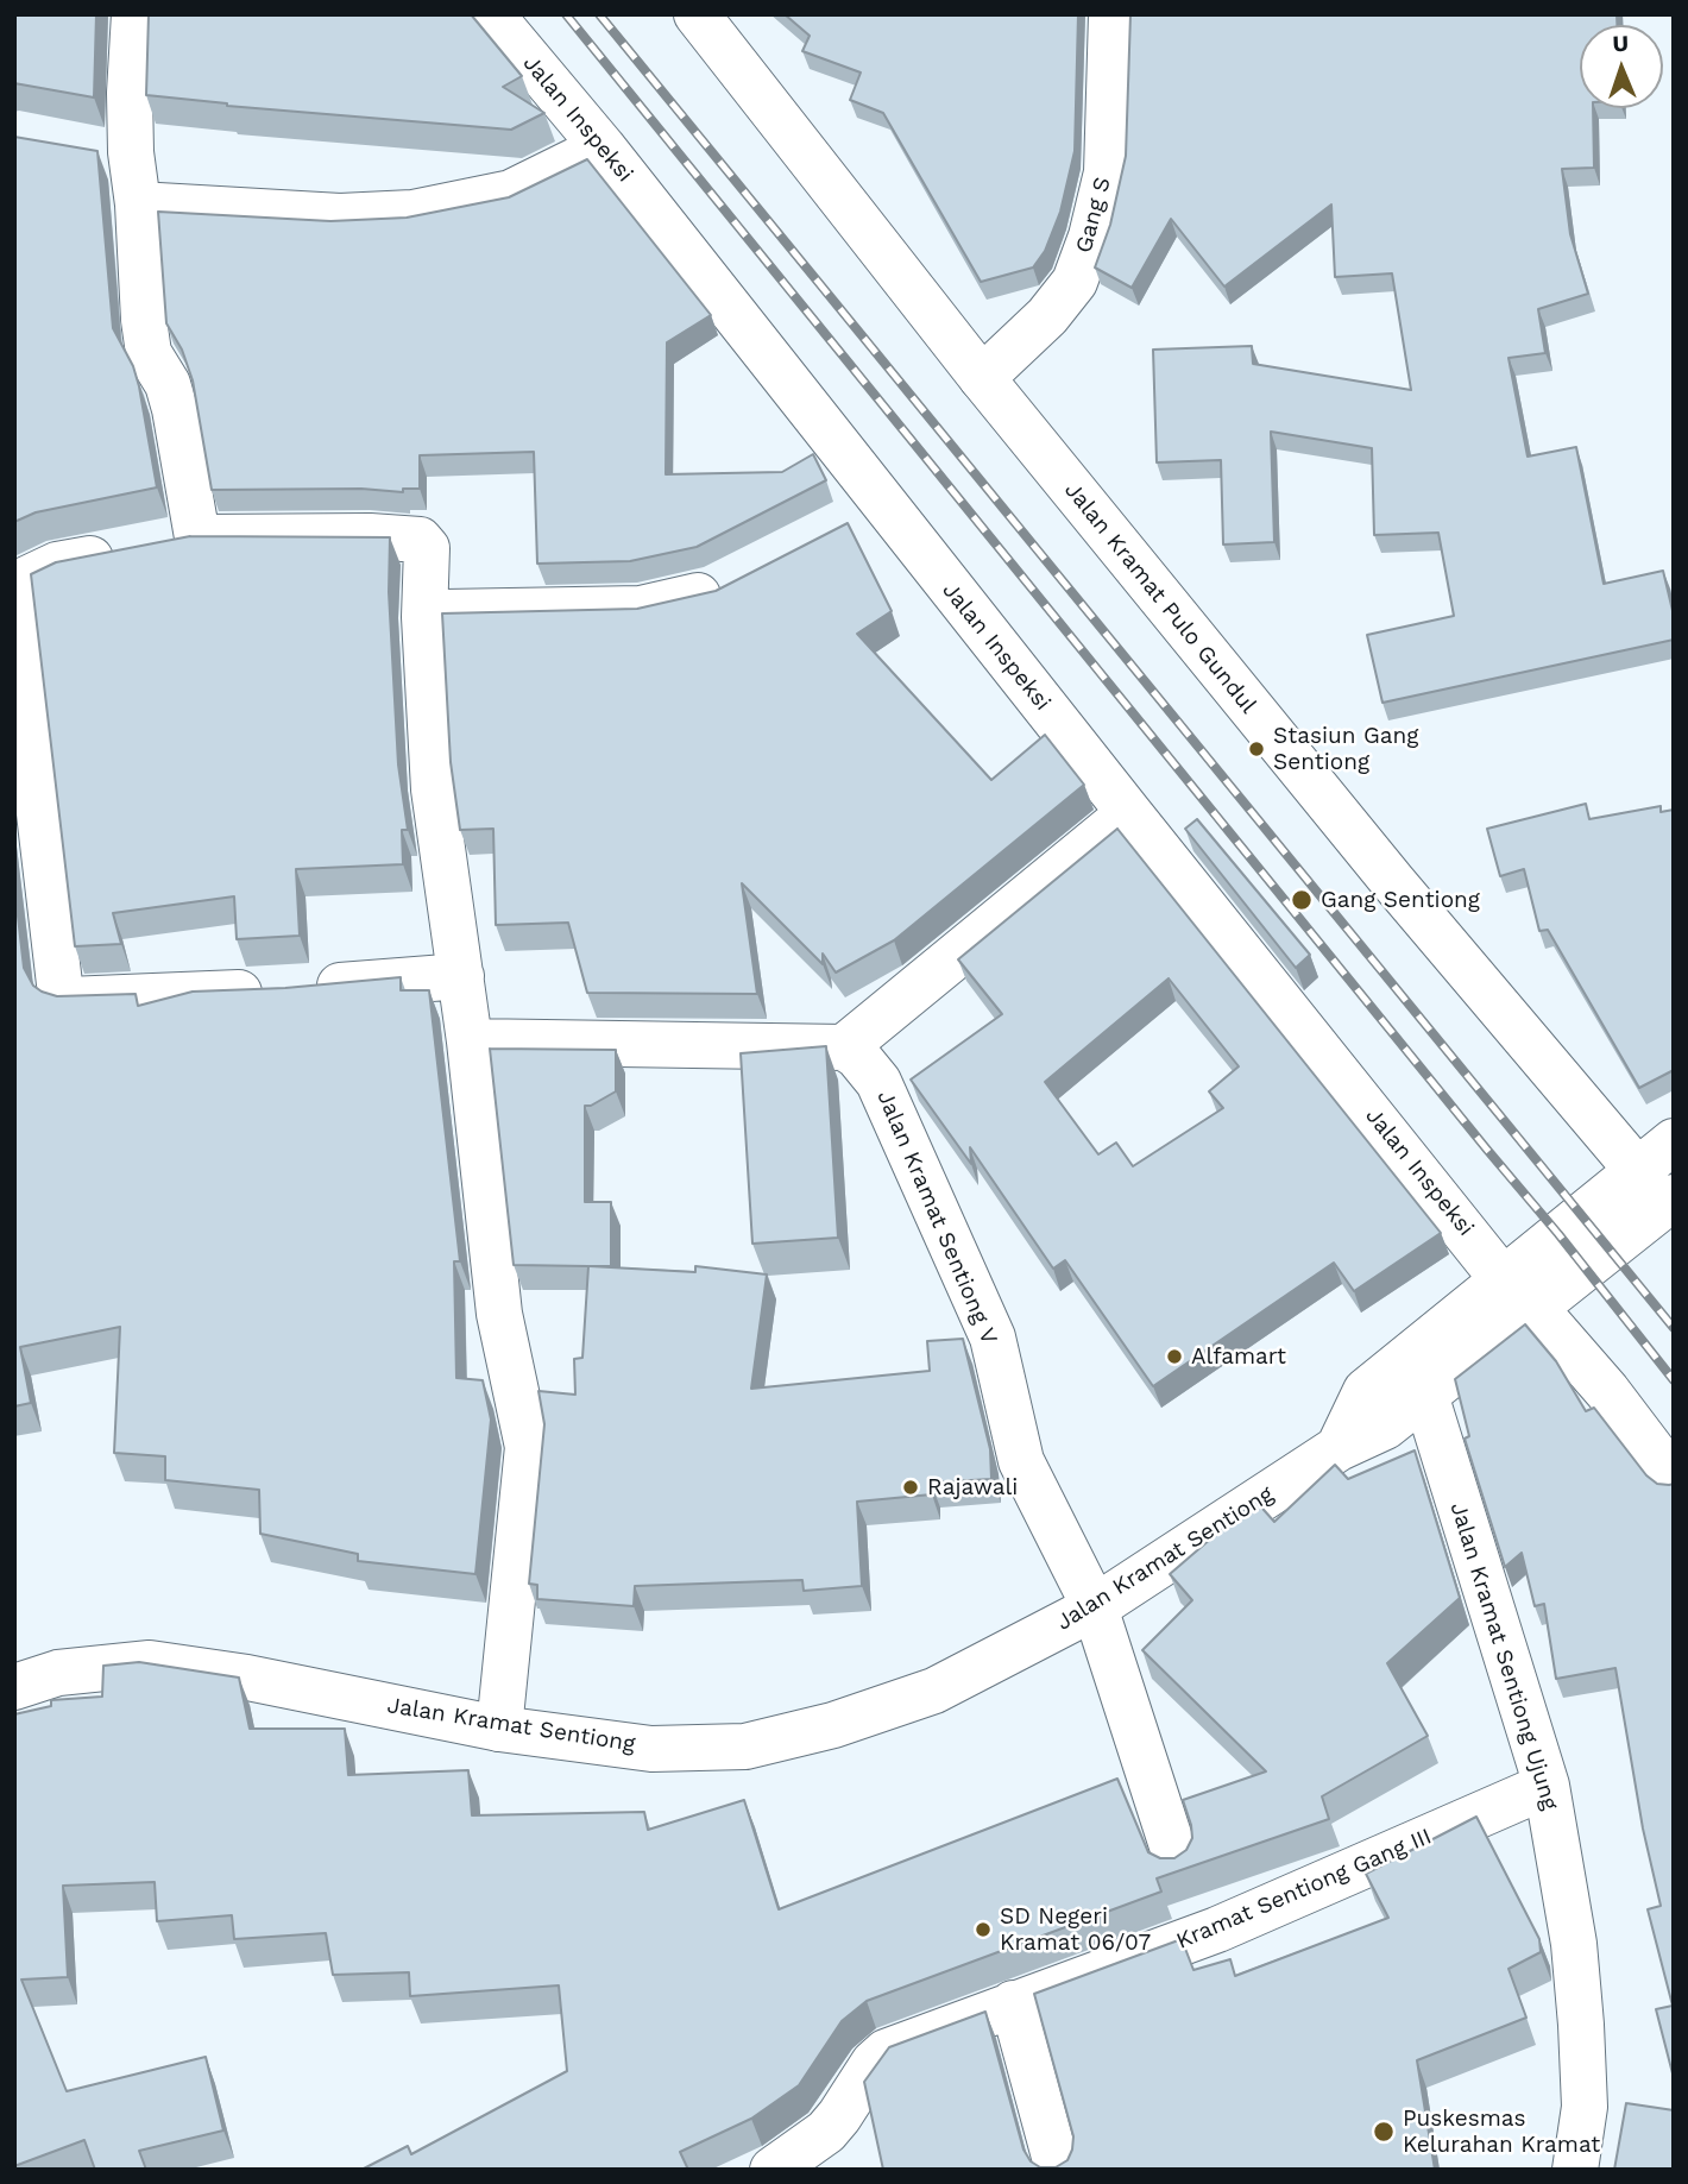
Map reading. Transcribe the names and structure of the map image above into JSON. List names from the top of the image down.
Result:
{
  "streets": {
    "street": [
      "Jalan Inspeksi",
      "Gang S",
      "Jalan Kramat Pulo Gundul",
      "Jalan Kramat Sentiong V",
      "Jalan Kramat Sentiong",
      "Jalan Kramat Sentiong Ujung",
      "Kramat Sentiong Gang III"
    ]
  },
  "crossings": [
    ["Jalan Inspeksi", "Jalan Kramat Sentiong"],
    ["Gang S", "Jalan Kramat Pulo Gundul"],
    ["Jalan Kramat Pulo Gundul", "Jalan Kramat Sentiong"],
    ["Jalan Kramat Sentiong V", "Jalan Kramat Sentiong"],
    ["Jalan Kramat Sentiong", "Jalan Kramat Sentiong Ujung"],
    ["Jalan Kramat Sentiong Ujung", "Kramat Sentiong Gang III"]
  ],
  "places": [
    "Stasiun Gang Sentiong",
    "Gang Sentiong",
    "Alfamart",
    "Rajawali",
    "SD Negeri Kramat 06/07",
    "Puskesmas Kelurahan Kramat"
  ],
  "north": "top"
}
